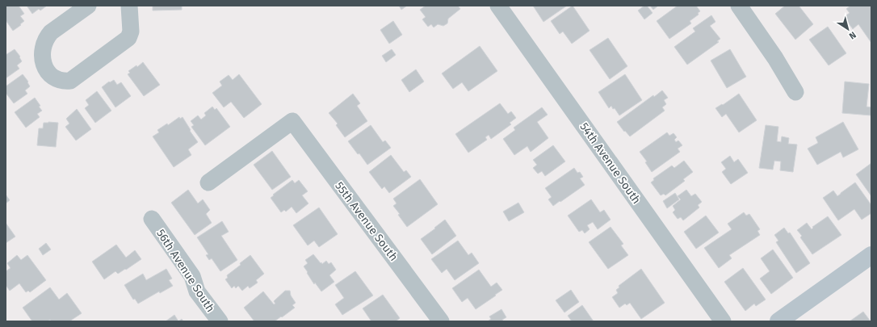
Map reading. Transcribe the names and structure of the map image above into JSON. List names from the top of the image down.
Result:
{
  "streets": {
    "street": ["54th Avenue South", "55th Avenue South", "56th Avenue South"]
  },
  "north": "bottom right"
}
